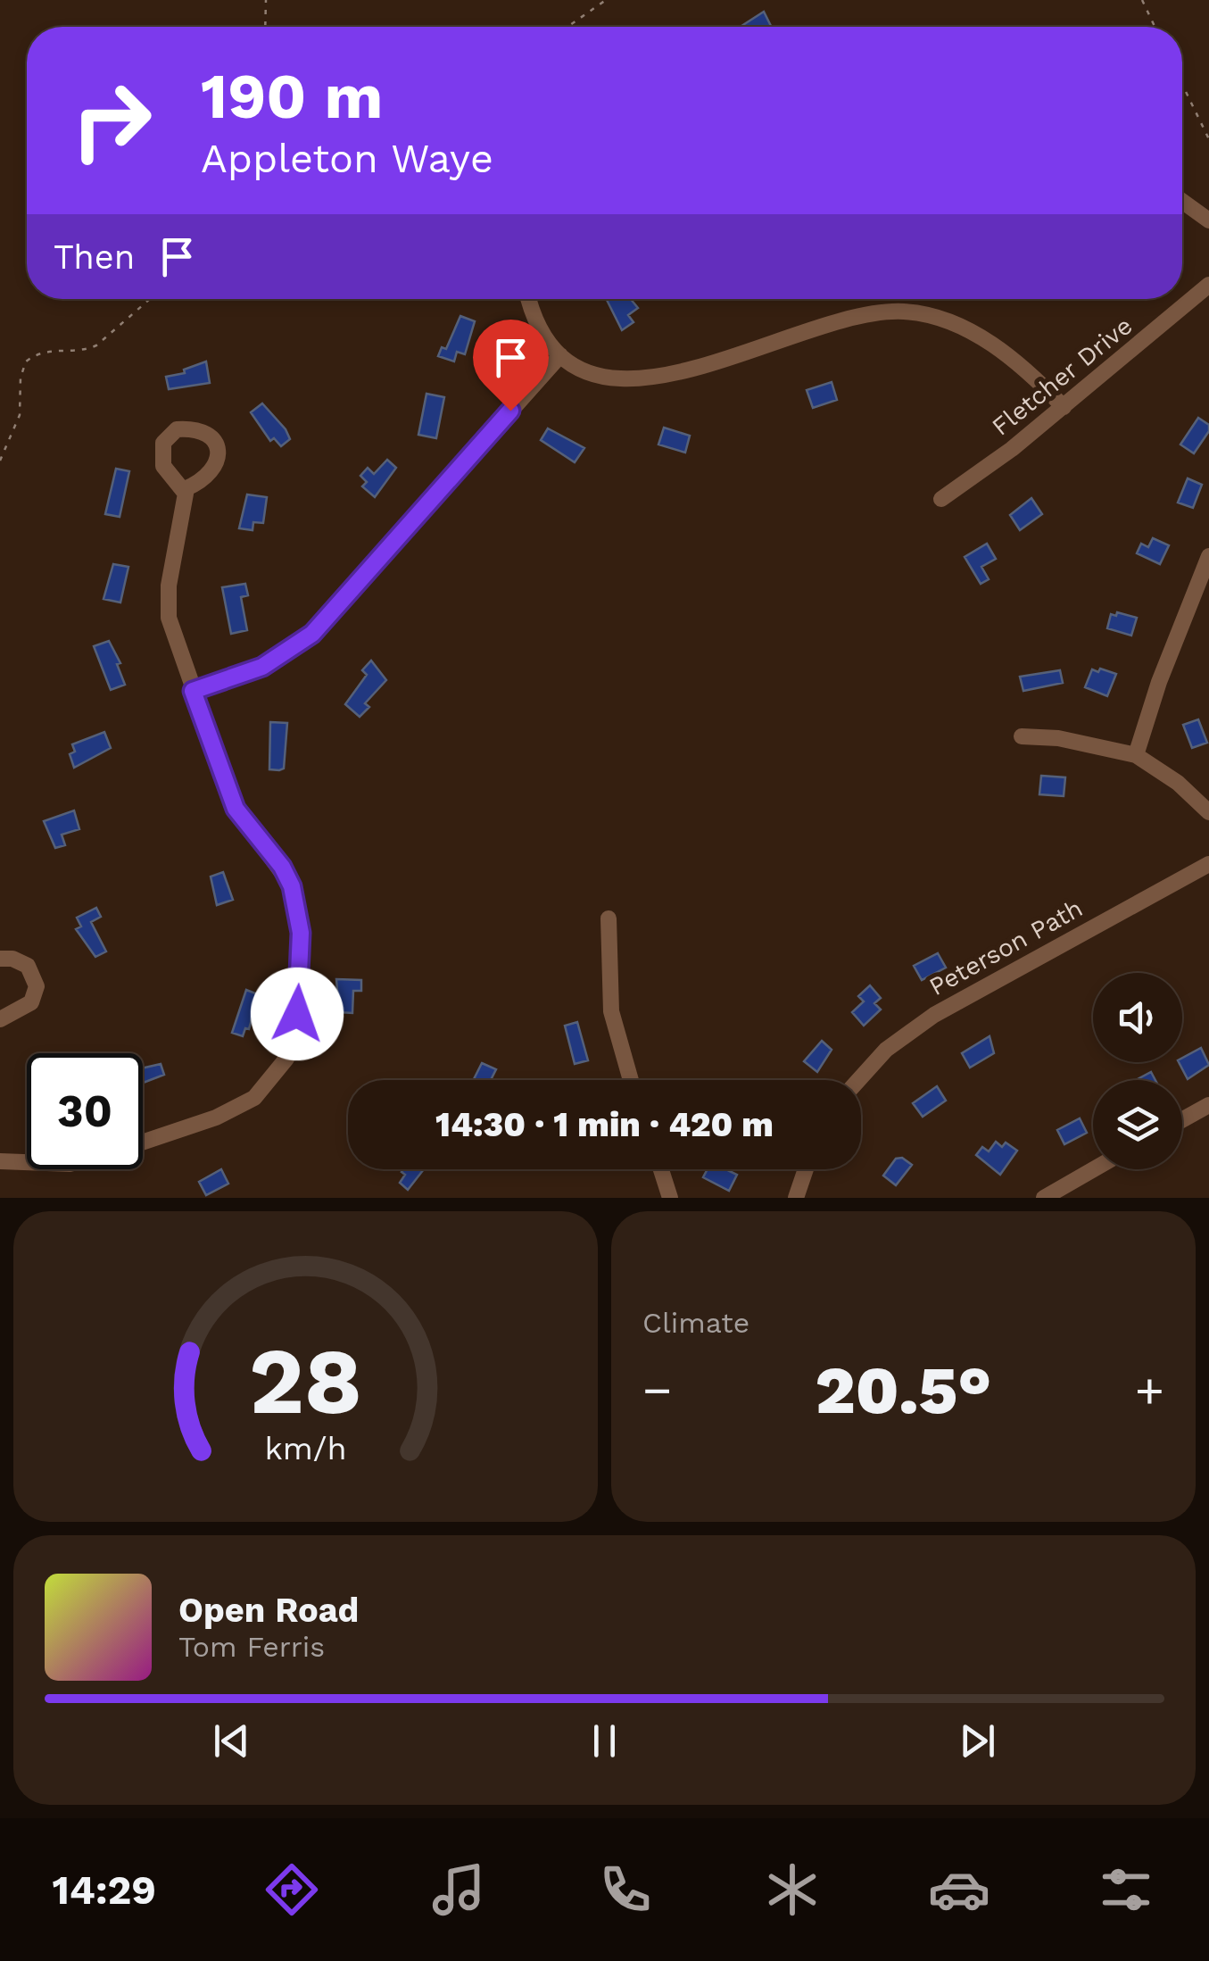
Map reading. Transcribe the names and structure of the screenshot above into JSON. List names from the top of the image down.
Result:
{
  "streets": {
    "street": ["Fletcher Drive", "Peterson Path"]
  },
  "page": {
    "turn": ["190 m", "Appleton Waye"],
    "then": "Then",
    "limit": "30",
    "trip": "14:30 · 1 min · 420 m",
    "tile": "Climate",
    "heat": ["−", "20.5°", "+"],
    "song": ["Open Road", "Tom Ferris"],
    "tabs": "14:29",
    "gauge": ["28", "km/h"]
  }
}
